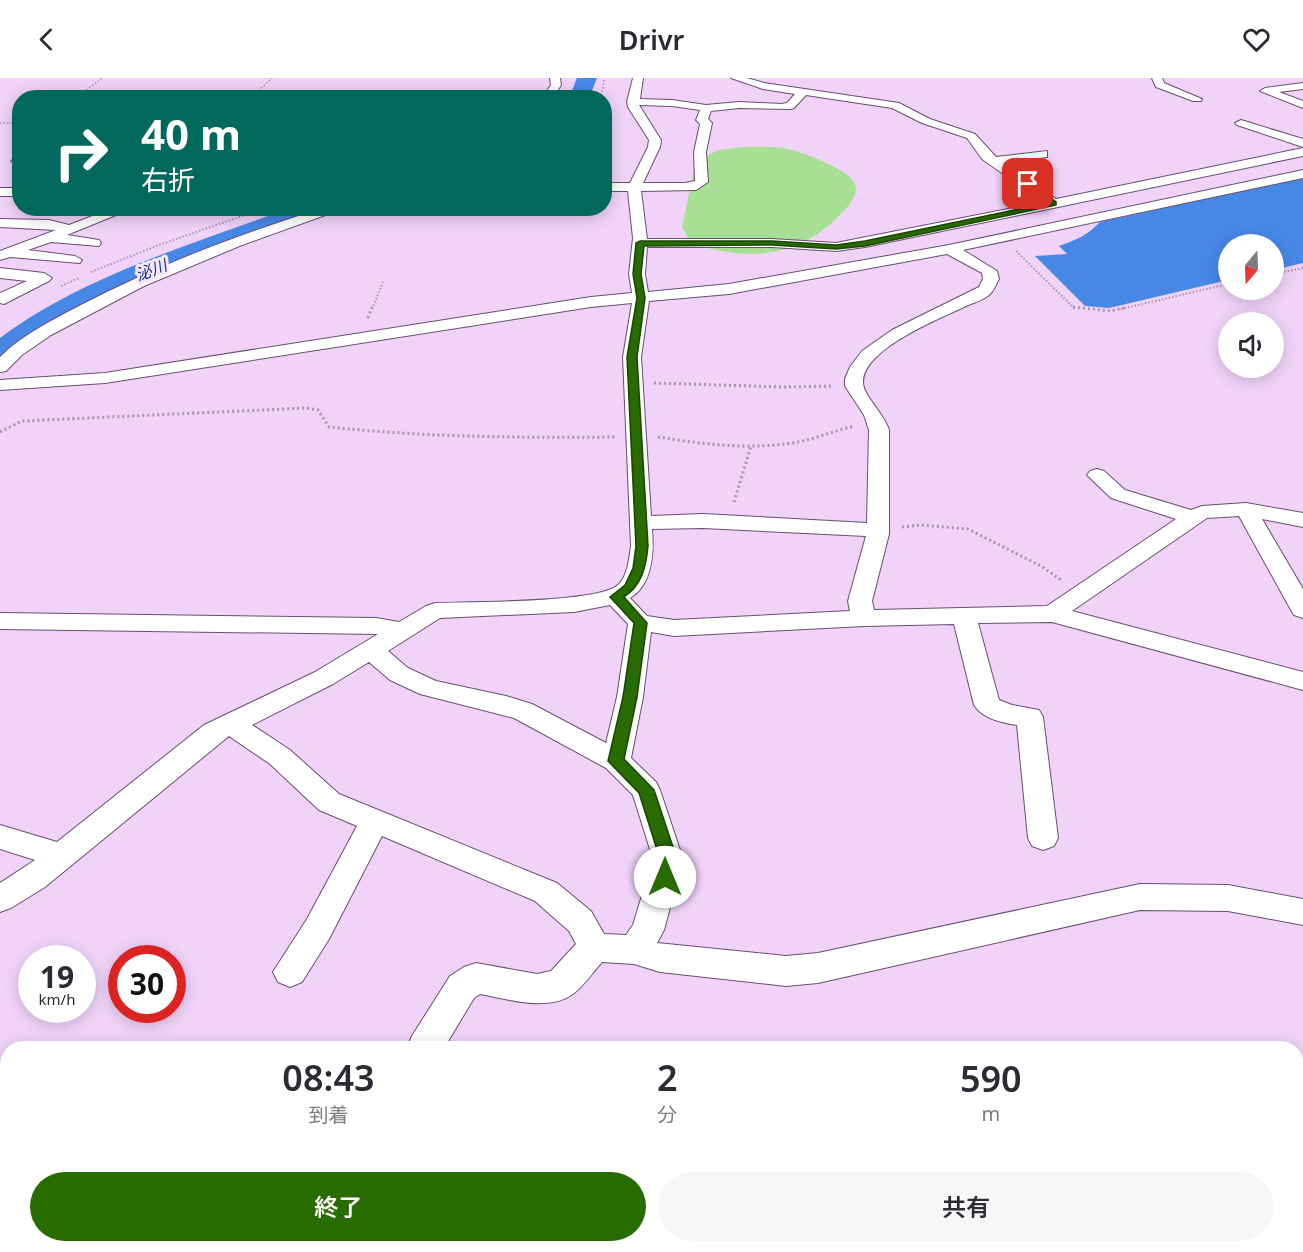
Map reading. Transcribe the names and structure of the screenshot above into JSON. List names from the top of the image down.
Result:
{
  "water": ["泌川"],
  "north": "bottom",
  "page": {
    "header": "Drivr",
    "turn": ["40 m", "右折"],
    "speed": "19 km/h",
    "limit": "30",
    "eta": [
      "08:43",
      "到着",
      "2",
      "分",
      "590",
      "m"
    ],
    "buttons": ["終了", "共有"]
  }
}
